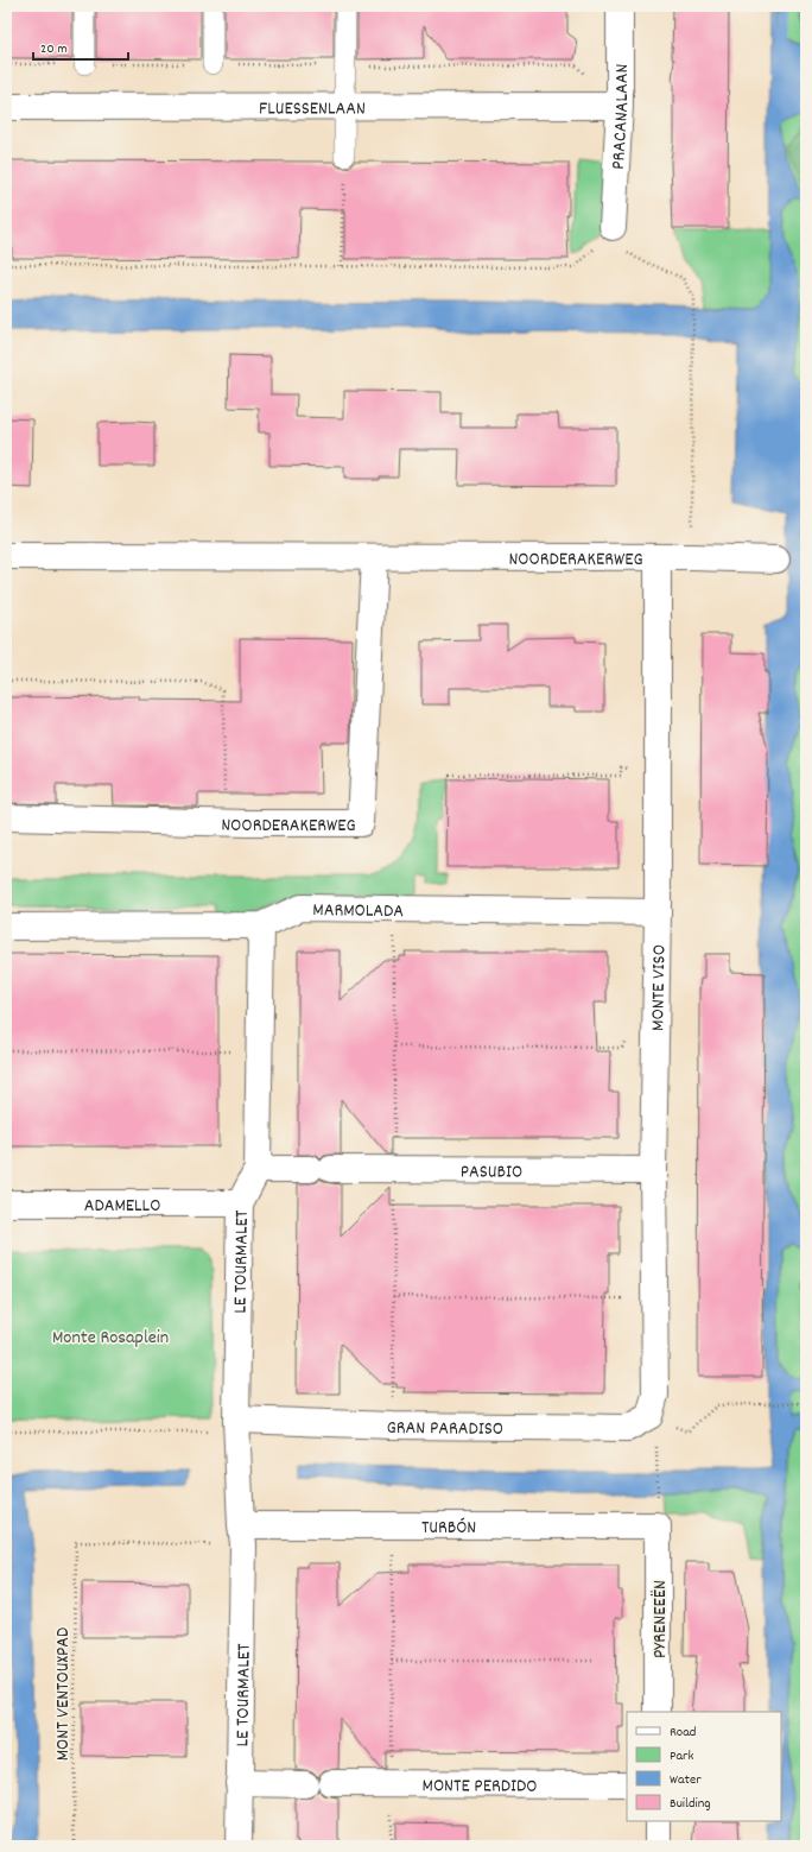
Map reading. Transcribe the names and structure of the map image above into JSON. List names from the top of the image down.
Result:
{
  "streets": {
    "street": [
      "FLUESSENLAAN",
      "PRACANALAAN",
      "NOORDERAKERWEG",
      "MARMOLADA",
      "MONTE VISO",
      "PASUBIO",
      "ADAMELLO",
      "LE TOURMALET",
      "GRAN PARADISO",
      "TURBÓN",
      "PYRENEEËN",
      "MONTE PERDIDO"
    ],
    "path": ["MONT VENTOUXPAD"]
  },
  "crossings": [
    ["FLUESSENLAAN", "PRACANALAAN"],
    ["NOORDERAKERWEG", "MONTE VISO"],
    ["MARMOLADA", "MONTE VISO"],
    ["MARMOLADA", "LE TOURMALET"],
    ["MONTE VISO", "PASUBIO"],
    ["MONTE VISO", "GRAN PARADISO"],
    ["PASUBIO", "LE TOURMALET"],
    ["ADAMELLO", "LE TOURMALET"],
    ["LE TOURMALET", "GRAN PARADISO"],
    ["LE TOURMALET", "TURBÓN"],
    ["LE TOURMALET", "MONT VENTOUXPAD"],
    ["TURBÓN", "PYRENEEËN"],
    ["TURBÓN", "MONT VENTOUXPAD"]
  ],
  "parks": ["Monte Rosaplein"],
  "legend": [
    "Road",
    "Park",
    "Water",
    "Building"
  ],
  "scale_bar": "20 m"
}
